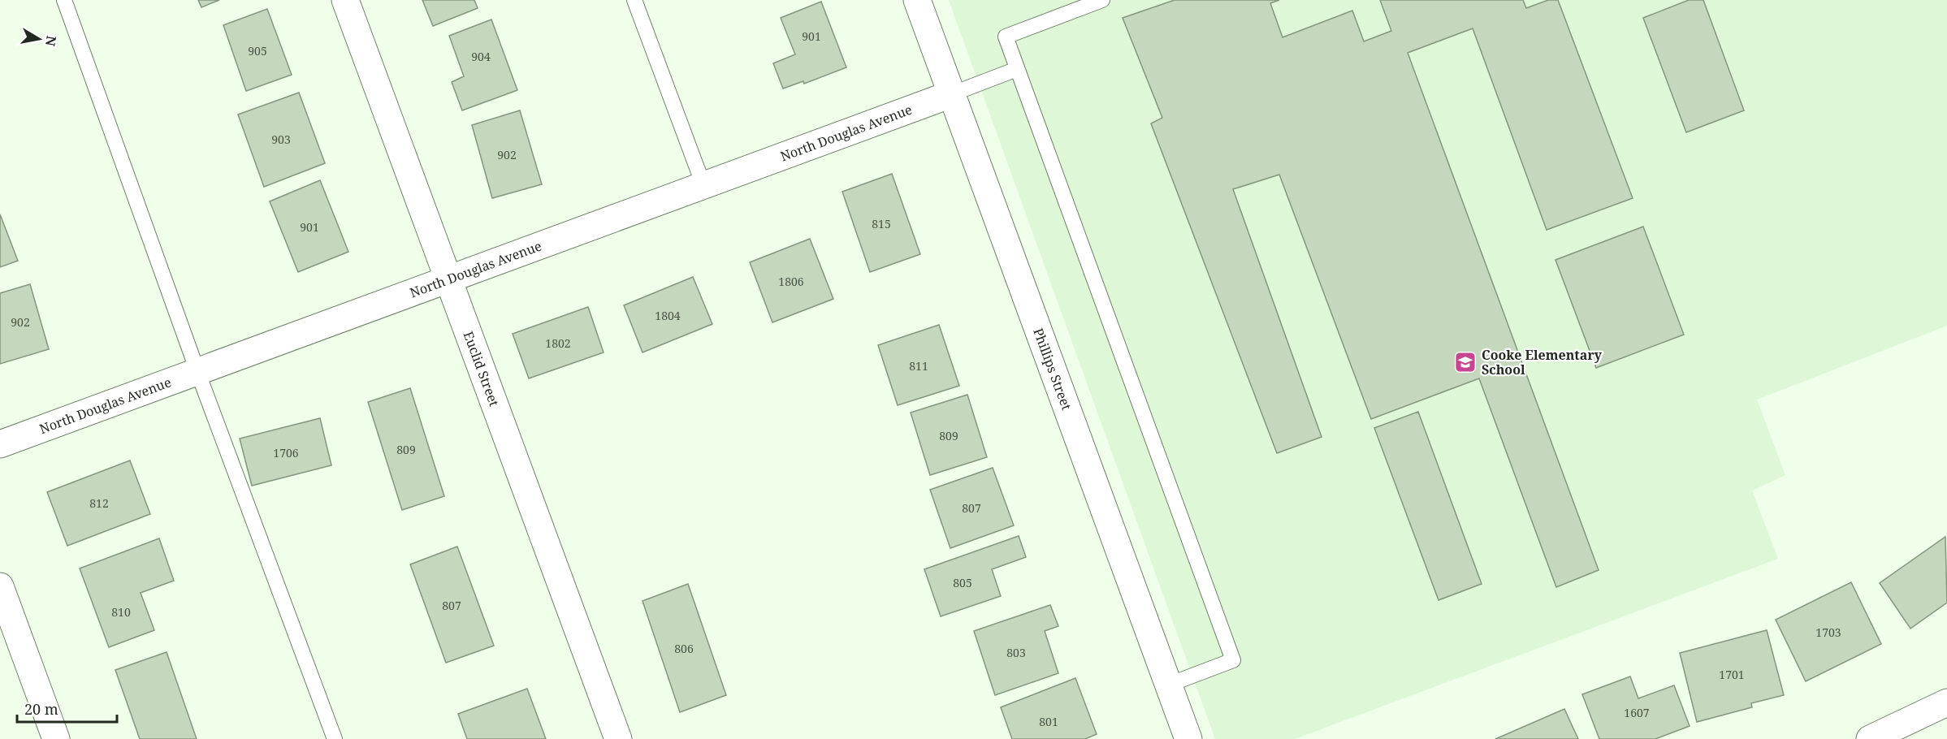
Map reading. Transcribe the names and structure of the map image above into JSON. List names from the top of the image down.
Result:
{
  "streets": {
    "street": ["North Douglas Avenue", "Euclid Street", "Phillips Street"]
  },
  "crossings": [
    ["North Douglas Avenue", "Euclid Street"],
    ["North Douglas Avenue", "Phillips Street"]
  ],
  "places": {
    "school or university": ["Cooke Elementary School"]
  },
  "house_numbers": [
    "901",
    "905",
    "904",
    "903",
    "902",
    "815",
    "901",
    "1806",
    "1804",
    "902",
    "1802",
    "811",
    "809",
    "809",
    "1706",
    "812",
    "807",
    "805",
    "807",
    "810",
    "1703",
    "806",
    "803",
    "1701",
    "1607",
    "801"
  ],
  "scale_bar": "20 m",
  "north": "right"
}
